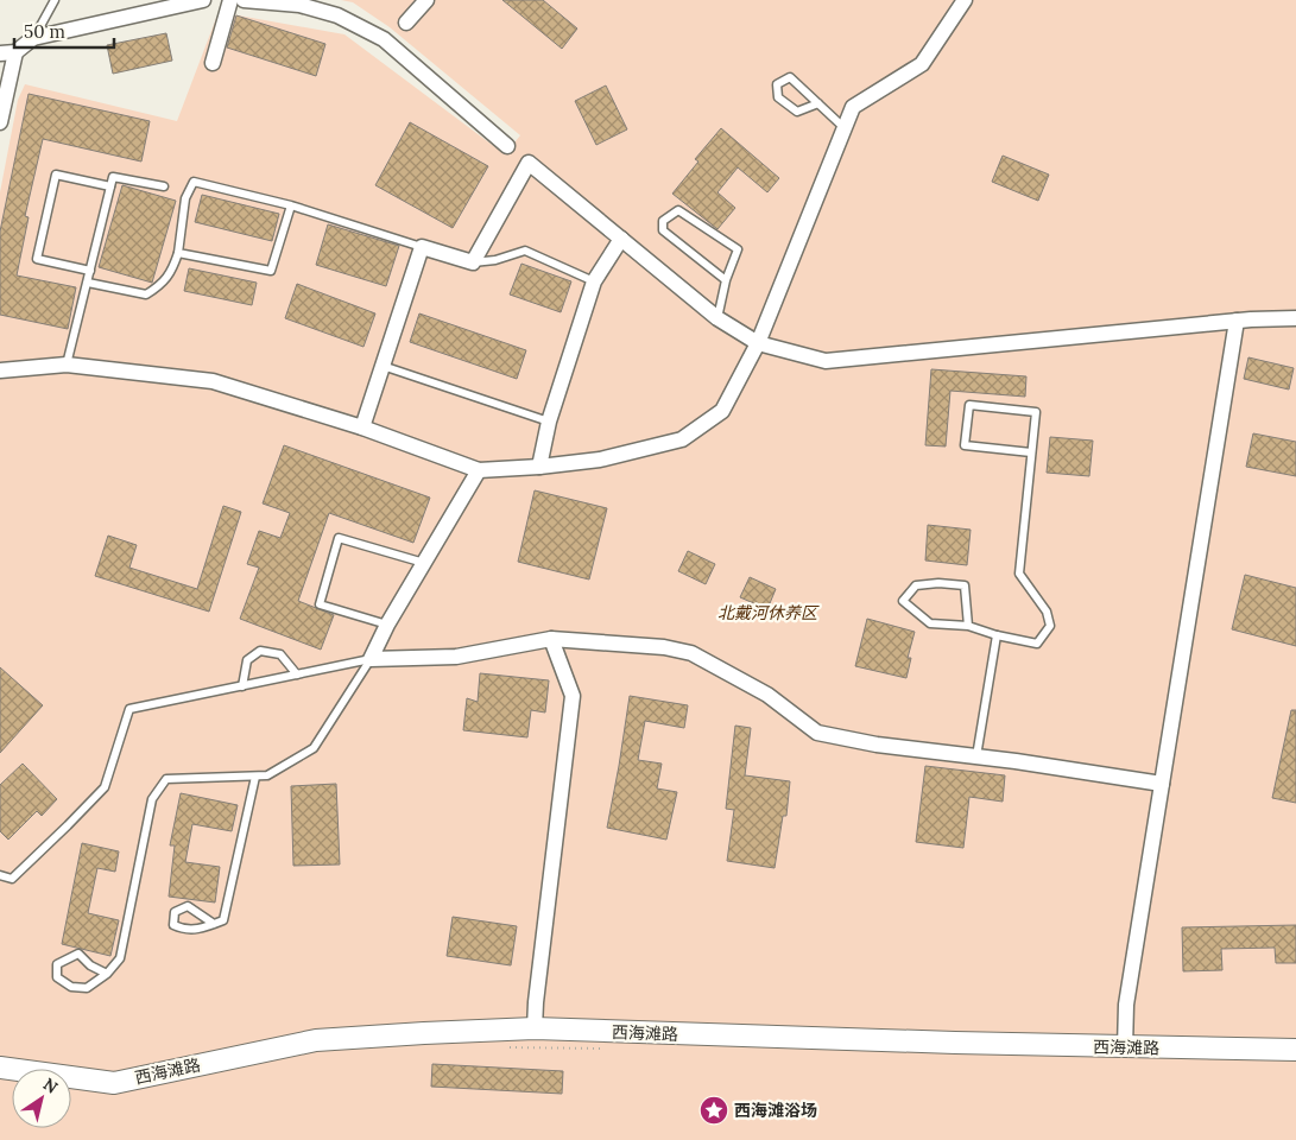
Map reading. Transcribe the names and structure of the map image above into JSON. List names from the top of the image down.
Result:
{
  "streets": {
    "main road": ["西海滩路"]
  },
  "parks": ["北戴河休养区"],
  "places": {
    "place": ["西海滩浴场"]
  },
  "scale_bar": "50 m",
  "north": "top right"
}
